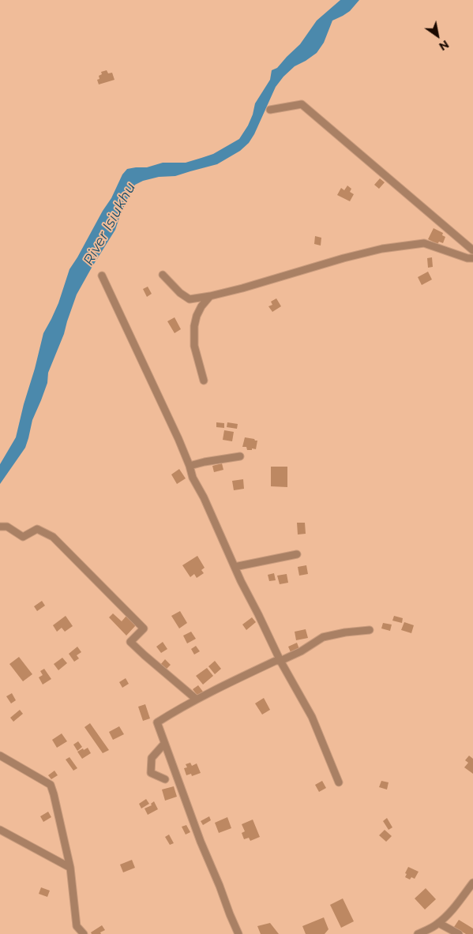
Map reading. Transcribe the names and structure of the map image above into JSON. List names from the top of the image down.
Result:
{
  "water": ["River Isiukhu"],
  "north": "bottom right"
}
